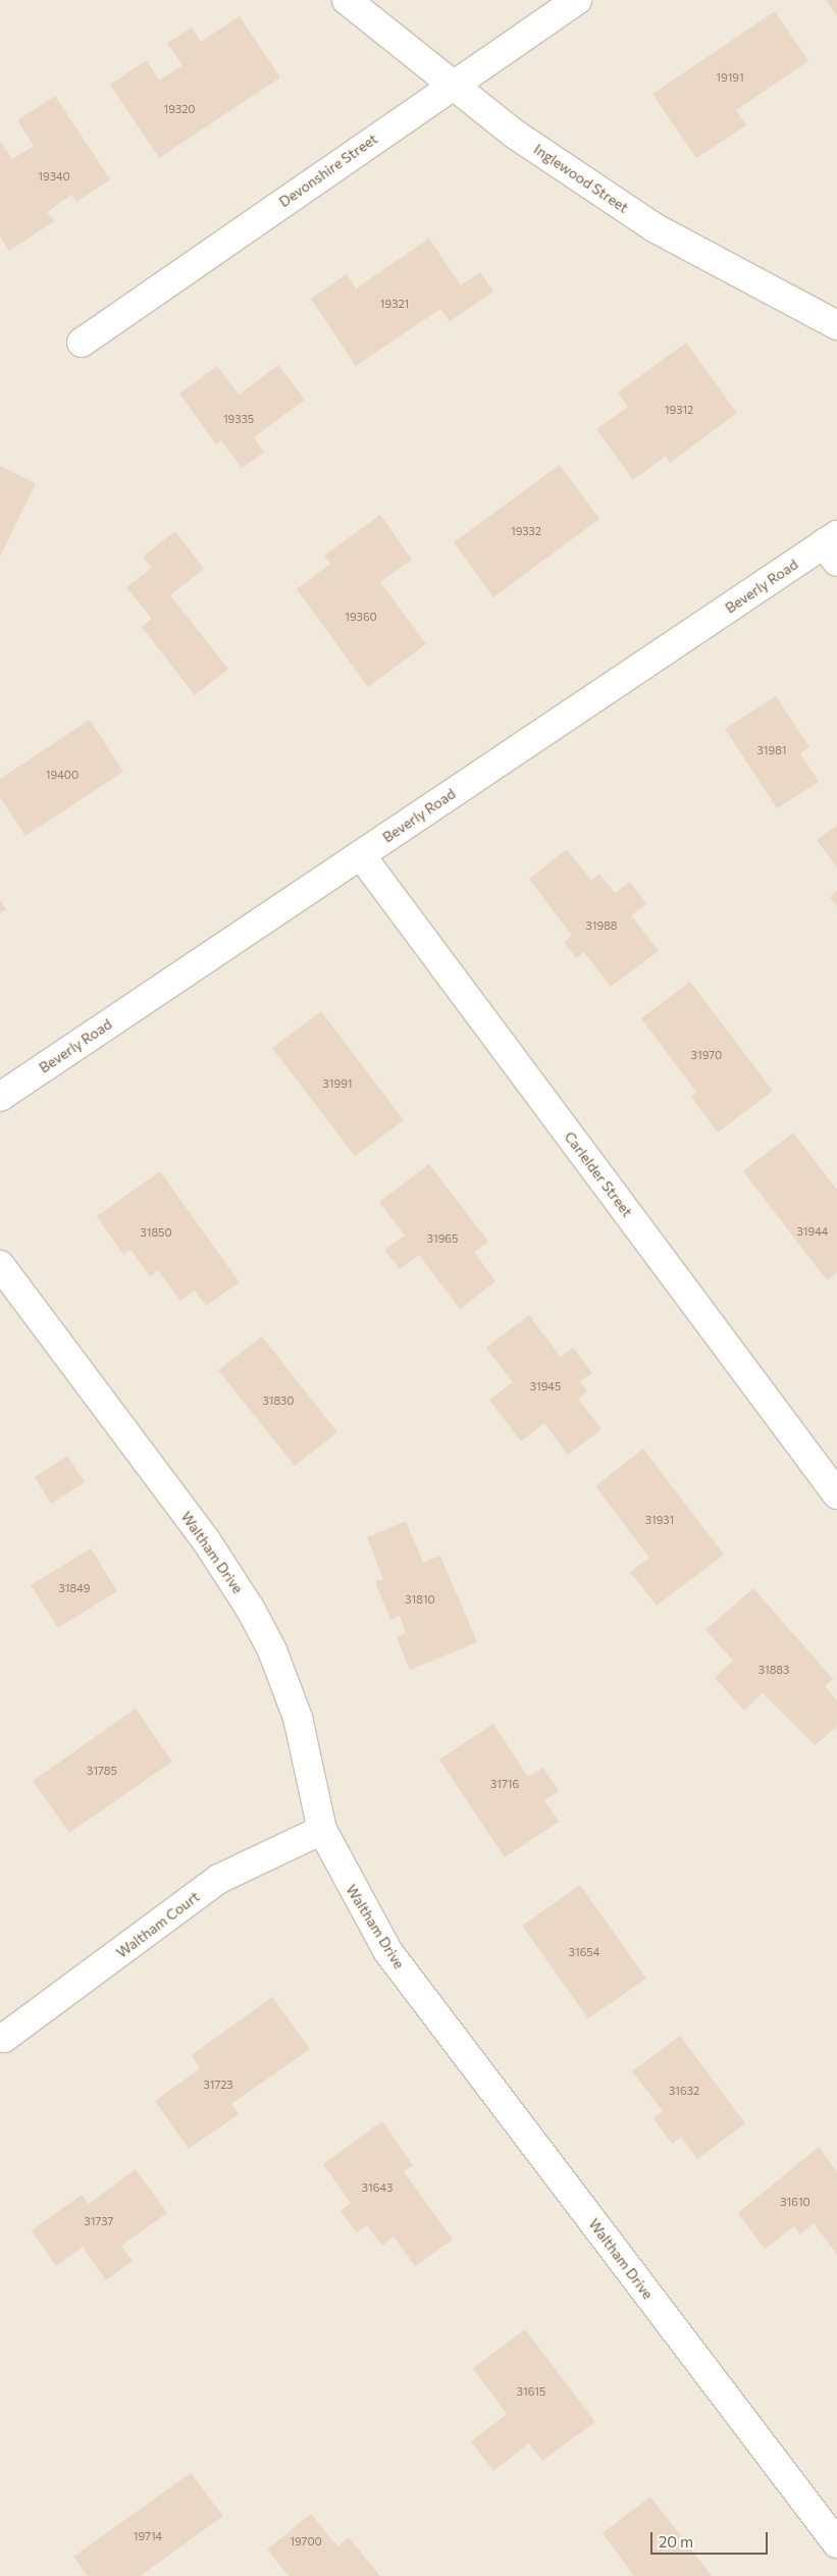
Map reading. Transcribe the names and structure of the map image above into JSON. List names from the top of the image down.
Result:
{
  "streets": {
    "street": [
      "Devonshire Street",
      "Inglewood Street",
      "Beverly Road",
      "Carlelder Street",
      "Waltham Drive",
      "Waltham Court"
    ]
  },
  "crossings": [
    ["Devonshire Street", "Inglewood Street"],
    ["Beverly Road", "Carlelder Street"],
    ["Waltham Drive", "Waltham Court"]
  ],
  "house_numbers": [
    "19191",
    "19320",
    "19340",
    "19321",
    "19312",
    "19335",
    "19332",
    "19360",
    "31981",
    "19400",
    "31988",
    "31970",
    "31991",
    "31944",
    "31850",
    "31965",
    "31945",
    "31830",
    "31931",
    "31849",
    "31810",
    "31883",
    "31785",
    "31716",
    "31654",
    "31723",
    "31632",
    "31643",
    "31610",
    "31737",
    "31615",
    "19714",
    "19700"
  ],
  "scale_bar": "20 m"
}
